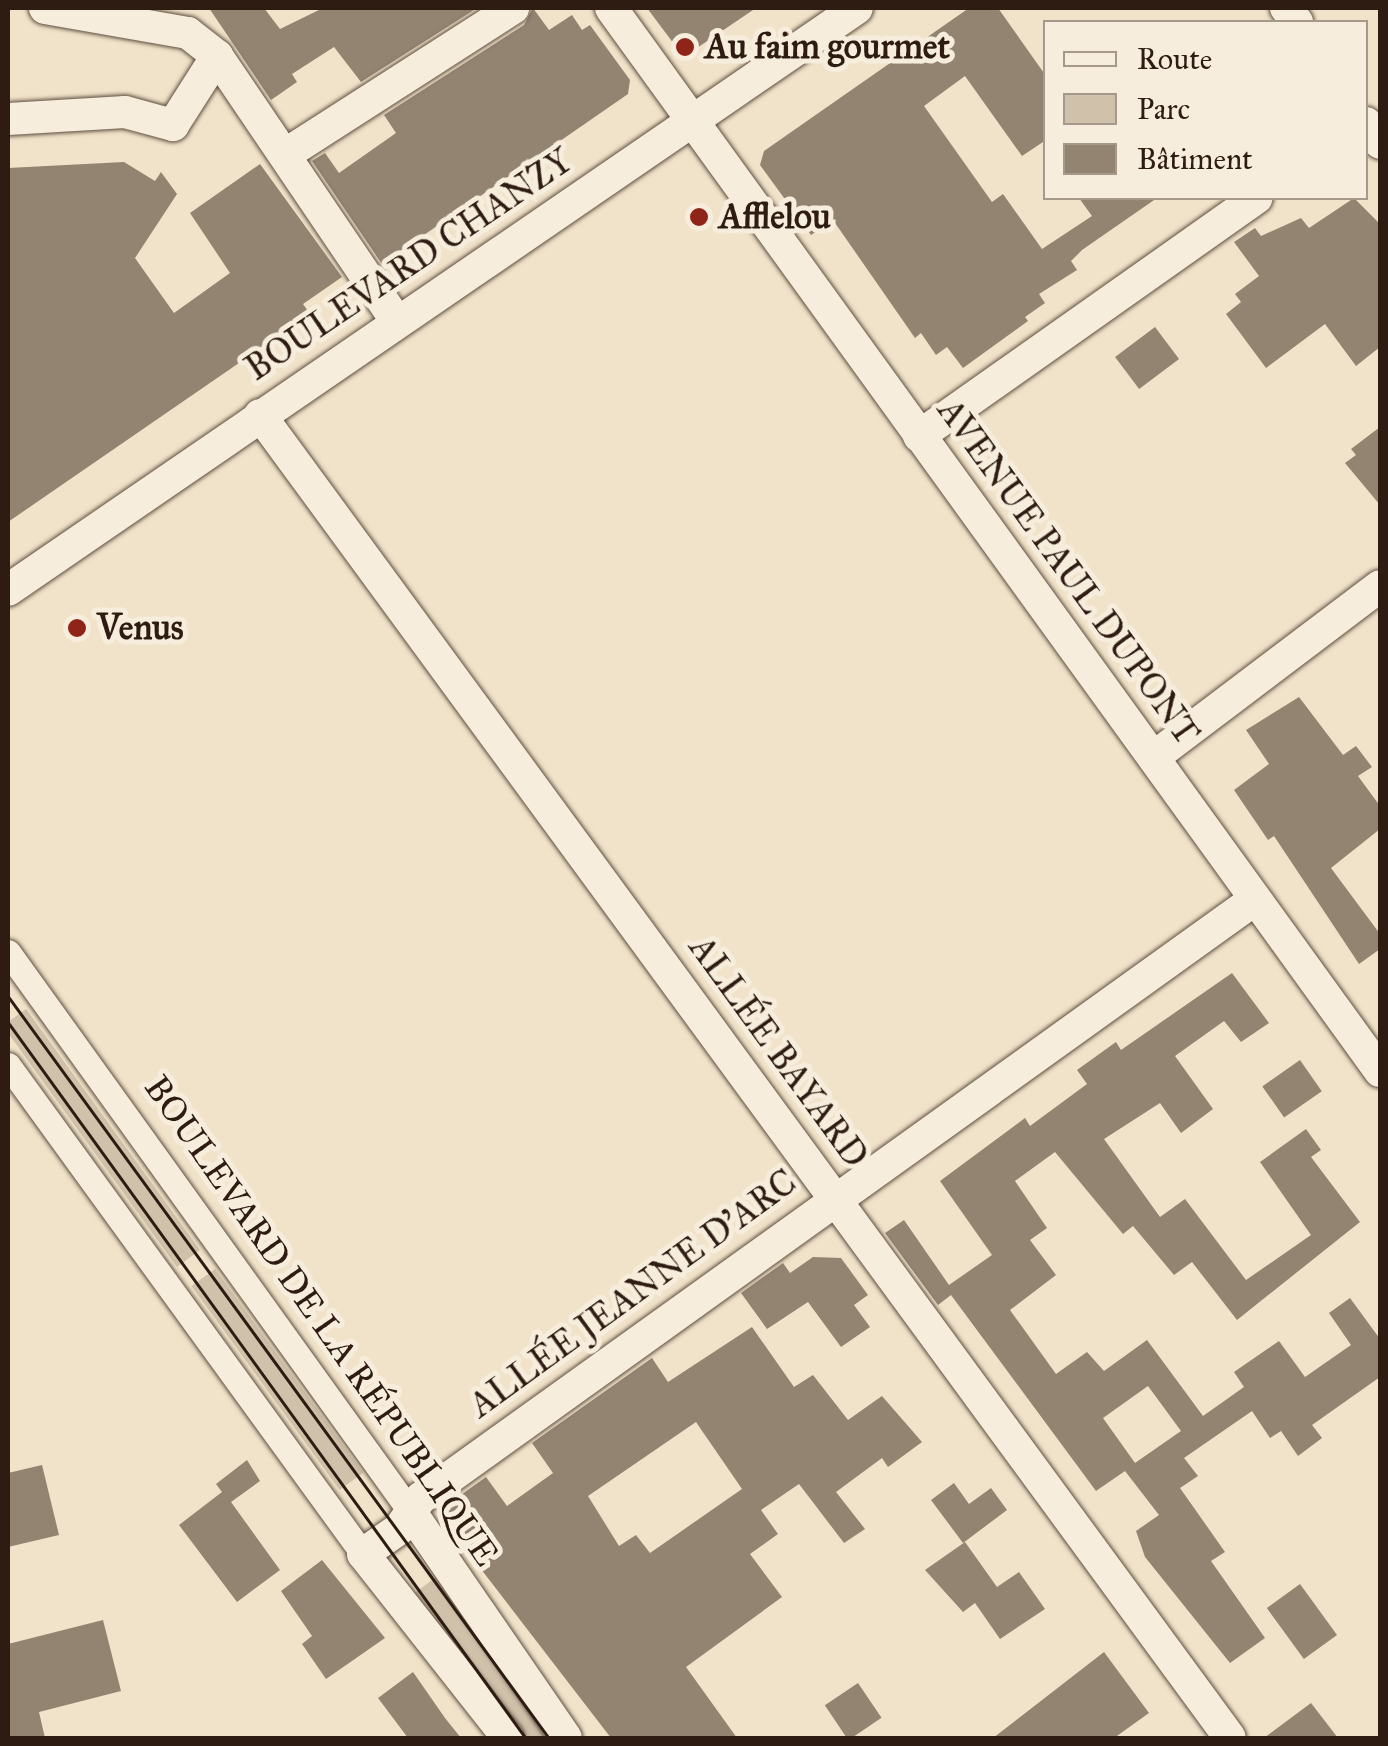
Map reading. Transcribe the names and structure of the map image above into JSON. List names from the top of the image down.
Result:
{
  "streets": {
    "street": [
      "BOULEVARD CHANZY",
      "AVENUE PAUL DUPONT",
      "ALLÉE BAYARD",
      "ALLÉE JEANNE D'ARC",
      "BOULEVARD DE LA RÉPUBLIQUE"
    ]
  },
  "crossings": [
    ["BOULEVARD CHANZY", "AVENUE PAUL DUPONT"],
    ["BOULEVARD CHANZY", "ALLÉE BAYARD"],
    ["AVENUE PAUL DUPONT", "ALLÉE JEANNE D'ARC"],
    ["ALLÉE BAYARD", "ALLÉE JEANNE D'ARC"],
    ["ALLÉE JEANNE D'ARC", "BOULEVARD DE LA RÉPUBLIQUE"]
  ],
  "places": ["Au faim gourmet", "Afflelou", "Venus"],
  "legend": ["Route", "Parc", "Bâtiment"]
}
